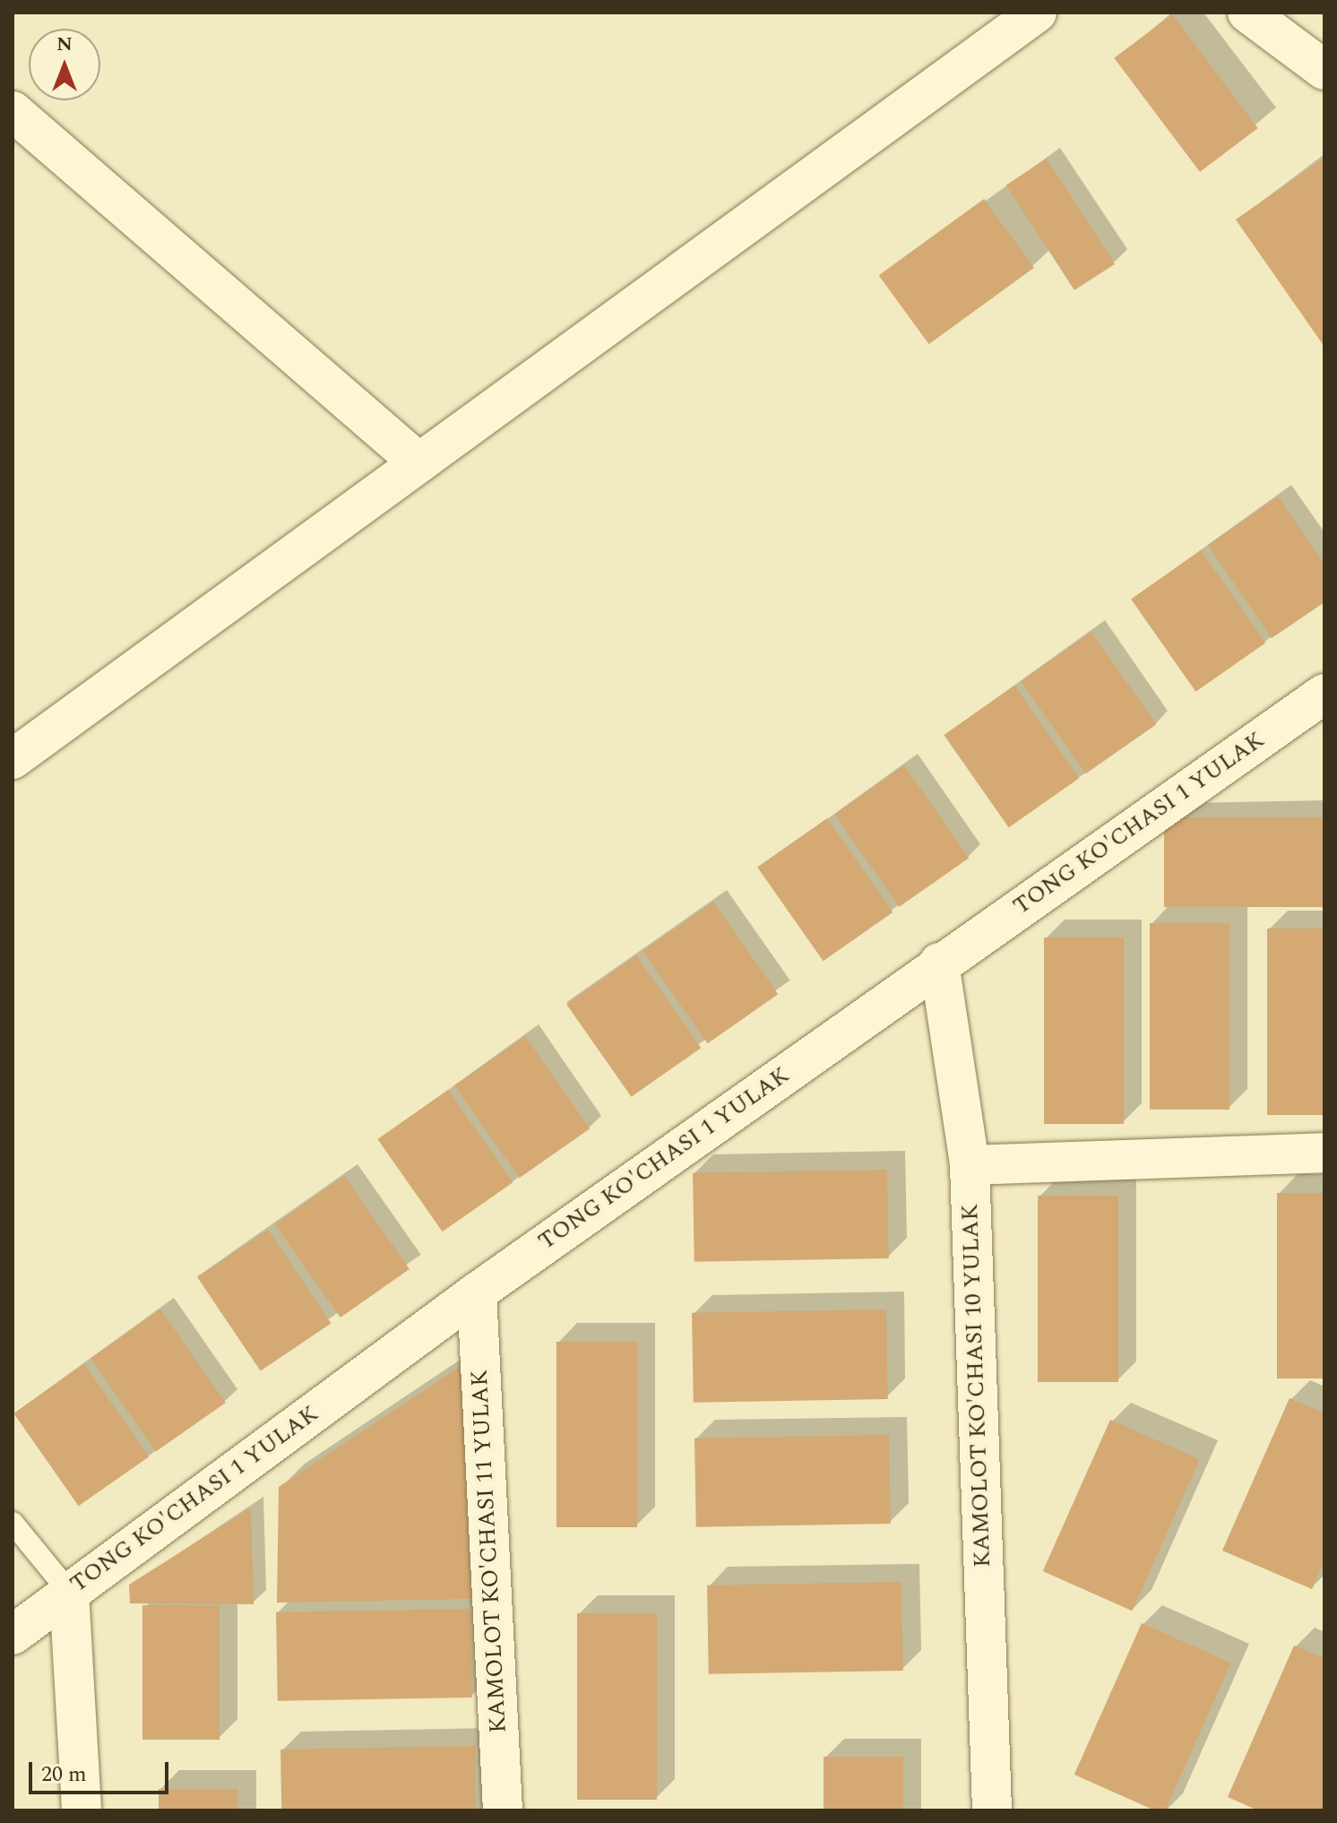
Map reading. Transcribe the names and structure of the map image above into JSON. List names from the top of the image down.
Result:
{
  "streets": {
    "street": ["TONG KO'CHASI 1 YULAK", "KAMOLOT KO'CHASI 10 YULAK", "KAMOLOT KO'CHASI 11 YULAK"]
  },
  "crossings": [
    ["TONG KO'CHASI 1 YULAK", "KAMOLOT KO'CHASI 10 YULAK"],
    ["TONG KO'CHASI 1 YULAK", "KAMOLOT KO'CHASI 11 YULAK"]
  ],
  "scale_bar": "20 m",
  "north": "top"
}
